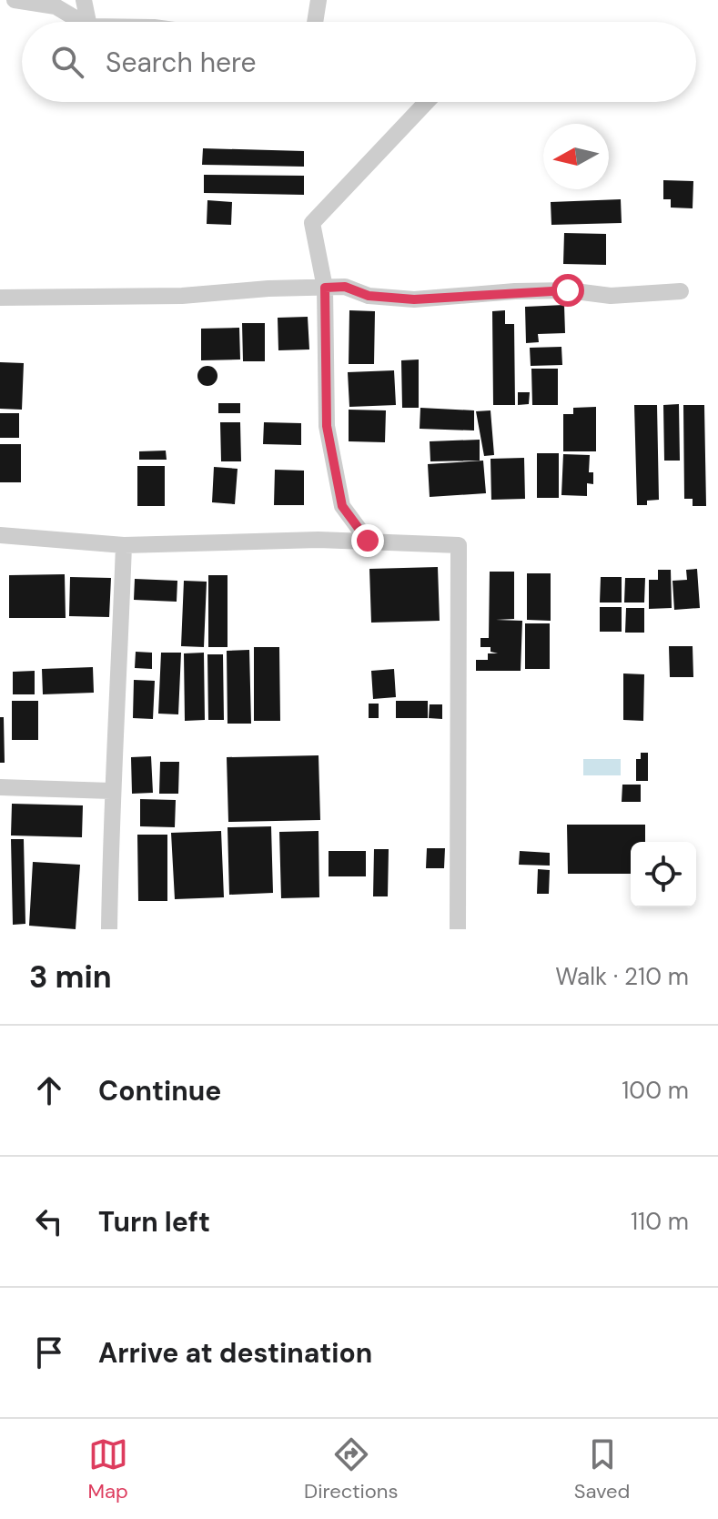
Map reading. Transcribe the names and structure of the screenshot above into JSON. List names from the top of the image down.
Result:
{
  "north": "left",
  "page": {
    "search": "Search here",
    "heading": ["3 min", "Walk · 210 m"],
    "list": [
      ["Continue", "100 m"],
      ["Turn left", "110 m"],
      "Arrive at destination"
    ],
    "nav": ["Map", "Directions", "Saved"]
  }
}
